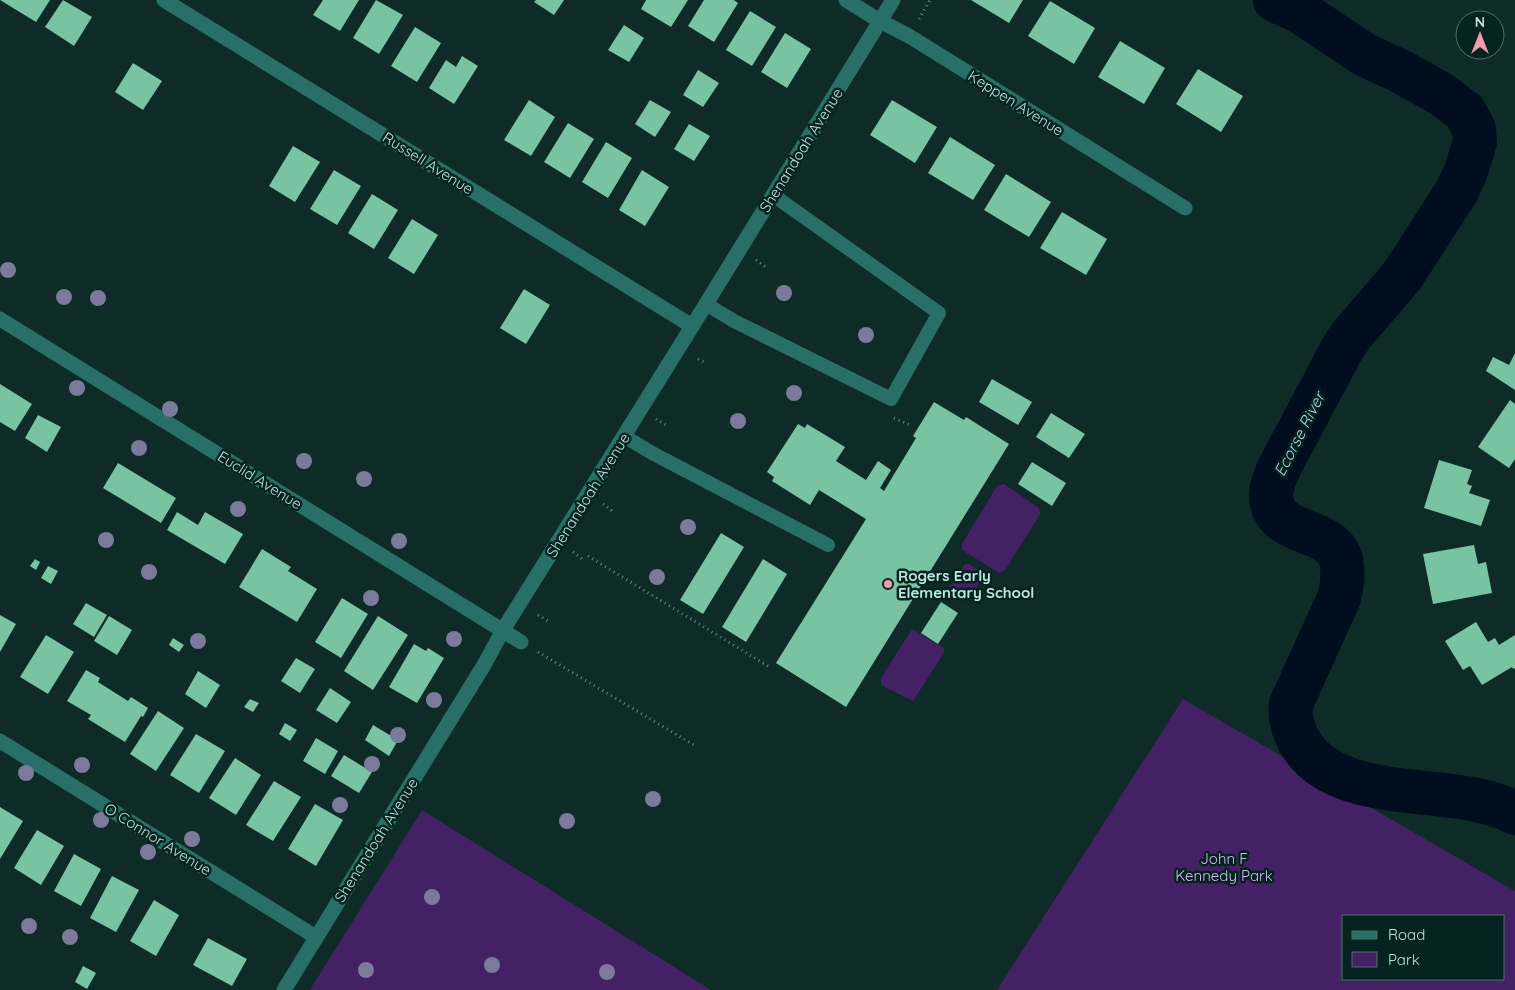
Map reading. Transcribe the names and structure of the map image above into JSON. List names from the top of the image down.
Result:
{
  "streets": {
    "street": [
      "Keppen Avenue",
      "Shenandoah Avenue",
      "Russell Avenue",
      "Euclid Avenue",
      "O Connor Avenue"
    ]
  },
  "crossings": [
    ["Keppen Avenue", "Shenandoah Avenue"],
    ["Shenandoah Avenue", "Russell Avenue"],
    ["Shenandoah Avenue", "Euclid Avenue"],
    ["Shenandoah Avenue", "O Connor Avenue"]
  ],
  "water": ["Ecorse River"],
  "parks": ["John F Kennedy Park"],
  "places": ["Rogers Early Elementary School"],
  "legend": ["Road", "Park"],
  "north": "top"
}
